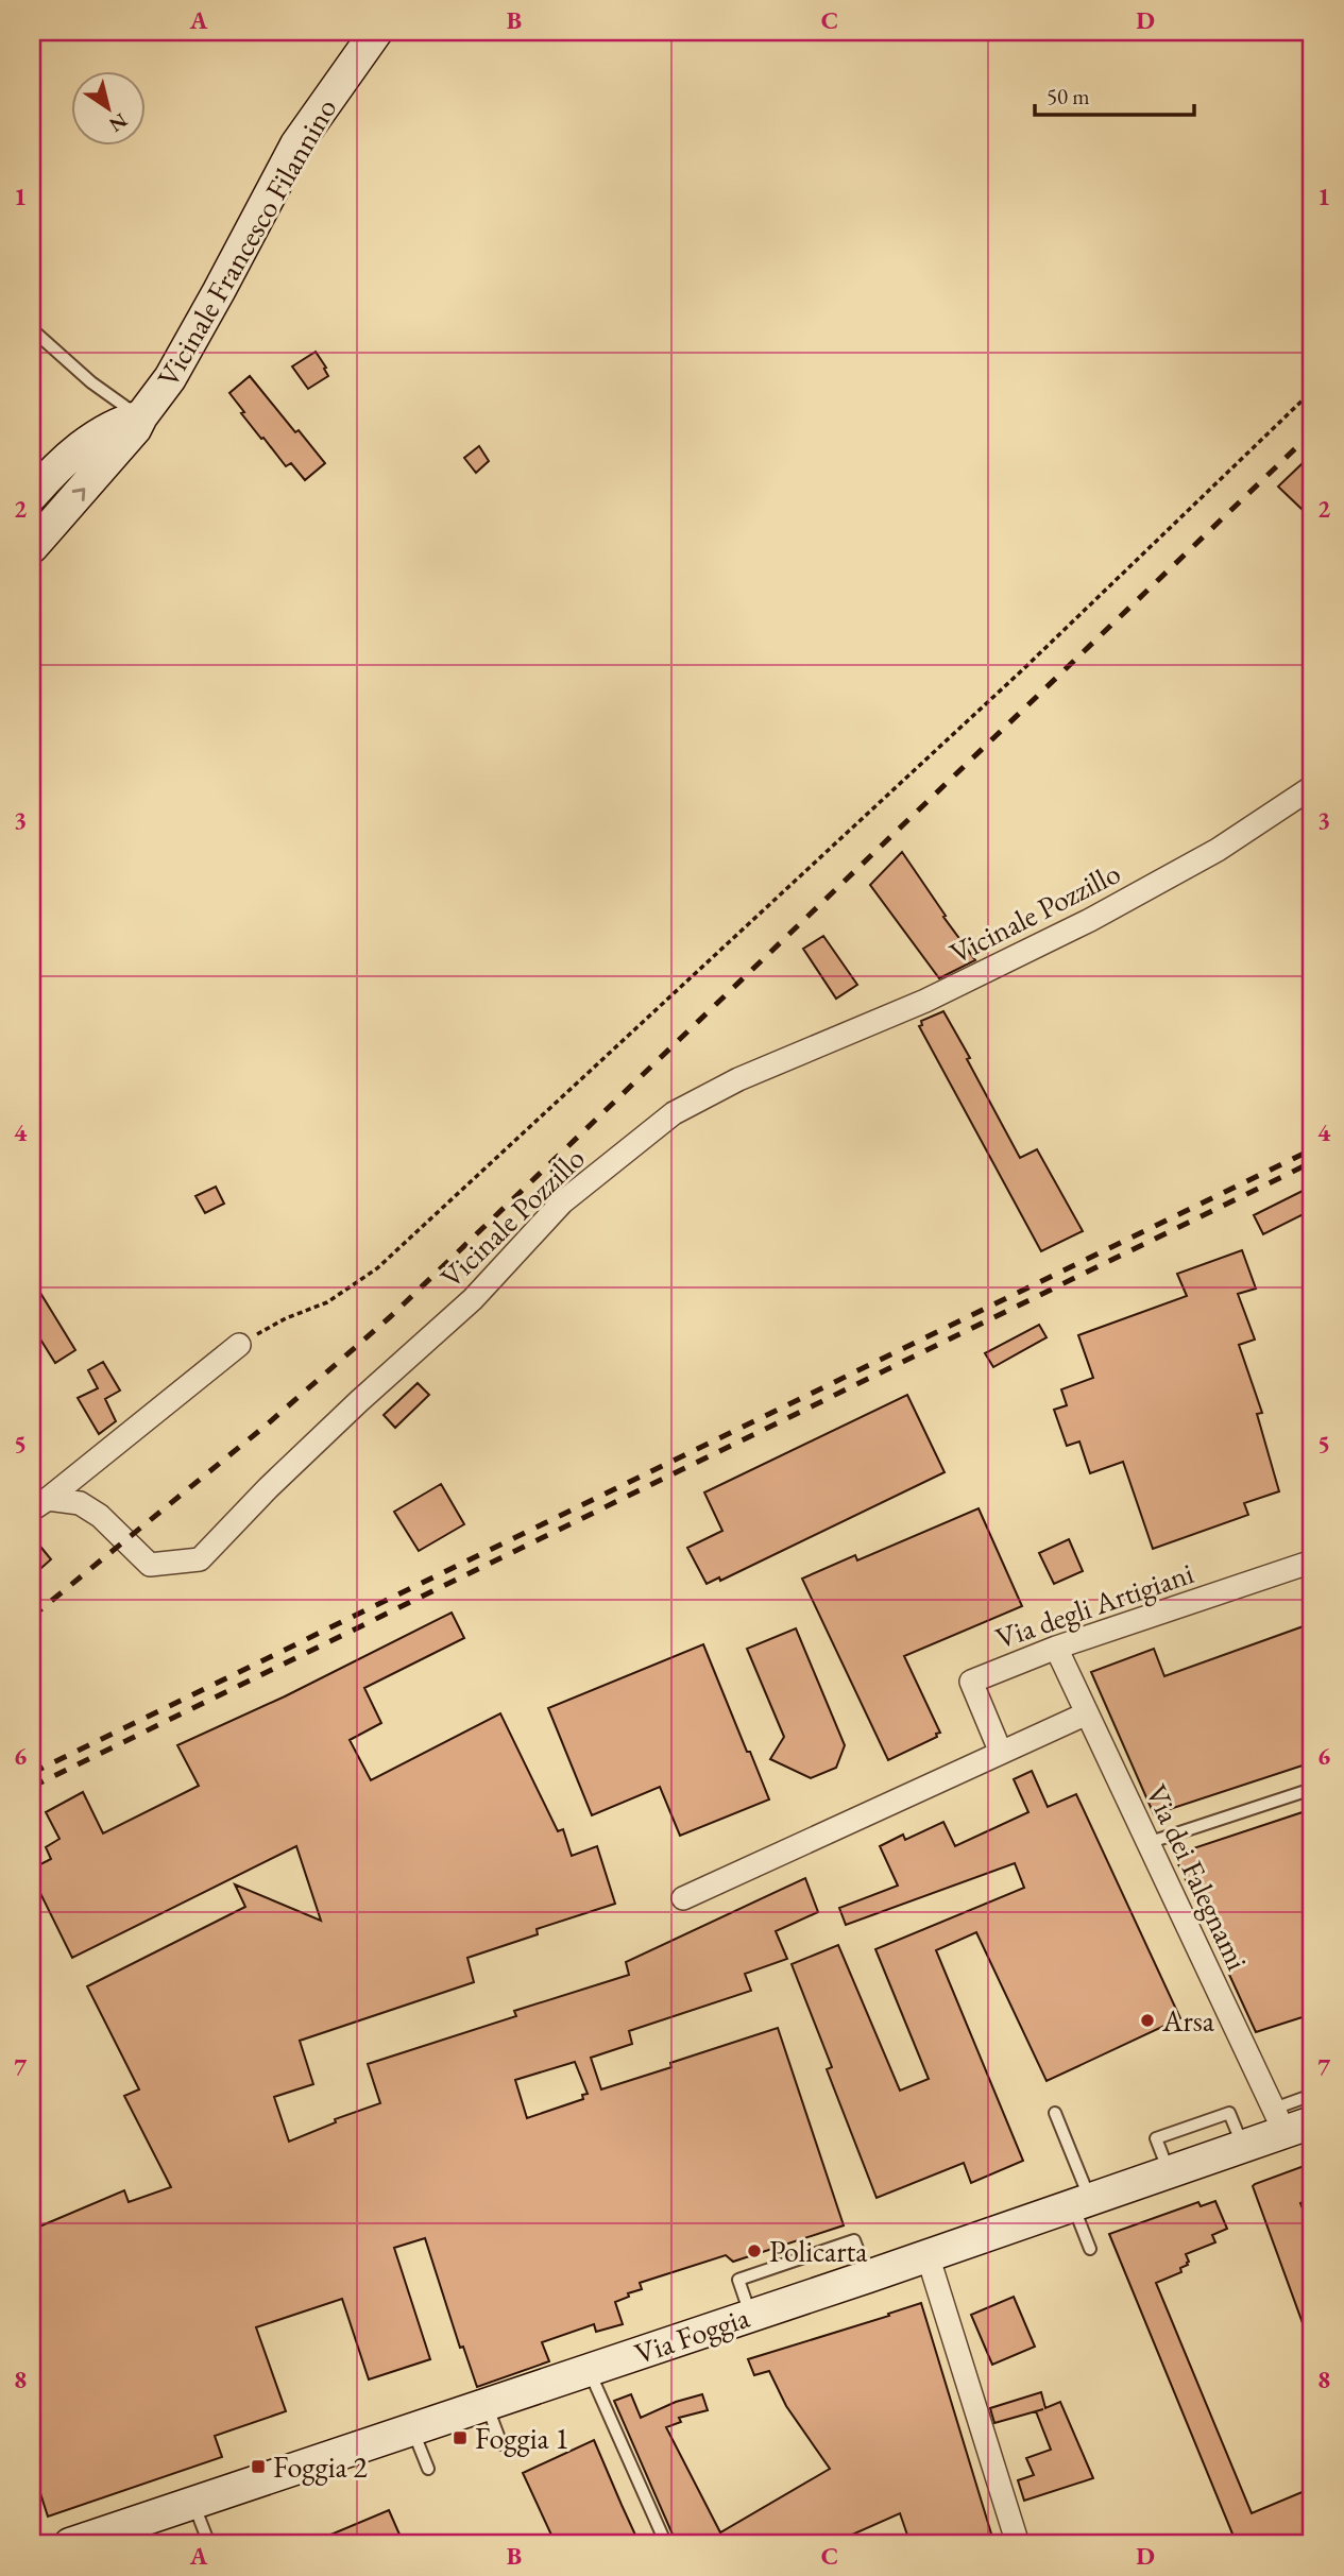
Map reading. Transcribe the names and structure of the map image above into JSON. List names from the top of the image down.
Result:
{
  "streets": {
    "main road": ["Vicinale Francesco Filannino", "Via Foggia"],
    "street": ["Vicinale Pozzillo", "Via degli Artigiani", "Via dei Falegnami"]
  },
  "crossings": [
    ["Via degli Artigiani", "Via dei Falegnami"],
    ["Via dei Falegnami", "Via Foggia"]
  ],
  "places": {
    "other": ["Arsa", "Policarta"],
    "transit": ["Foggia 1", "Foggia 2"]
  },
  "scale_bar": "50 m",
  "north": "bottom right",
  "grid": {
    "columns": [
      "A",
      "B",
      "C",
      "D"
    ],
    "rows": [
      "1",
      "2",
      "3",
      "4",
      "5",
      "6",
      "7",
      "8"
    ]
  }
}
